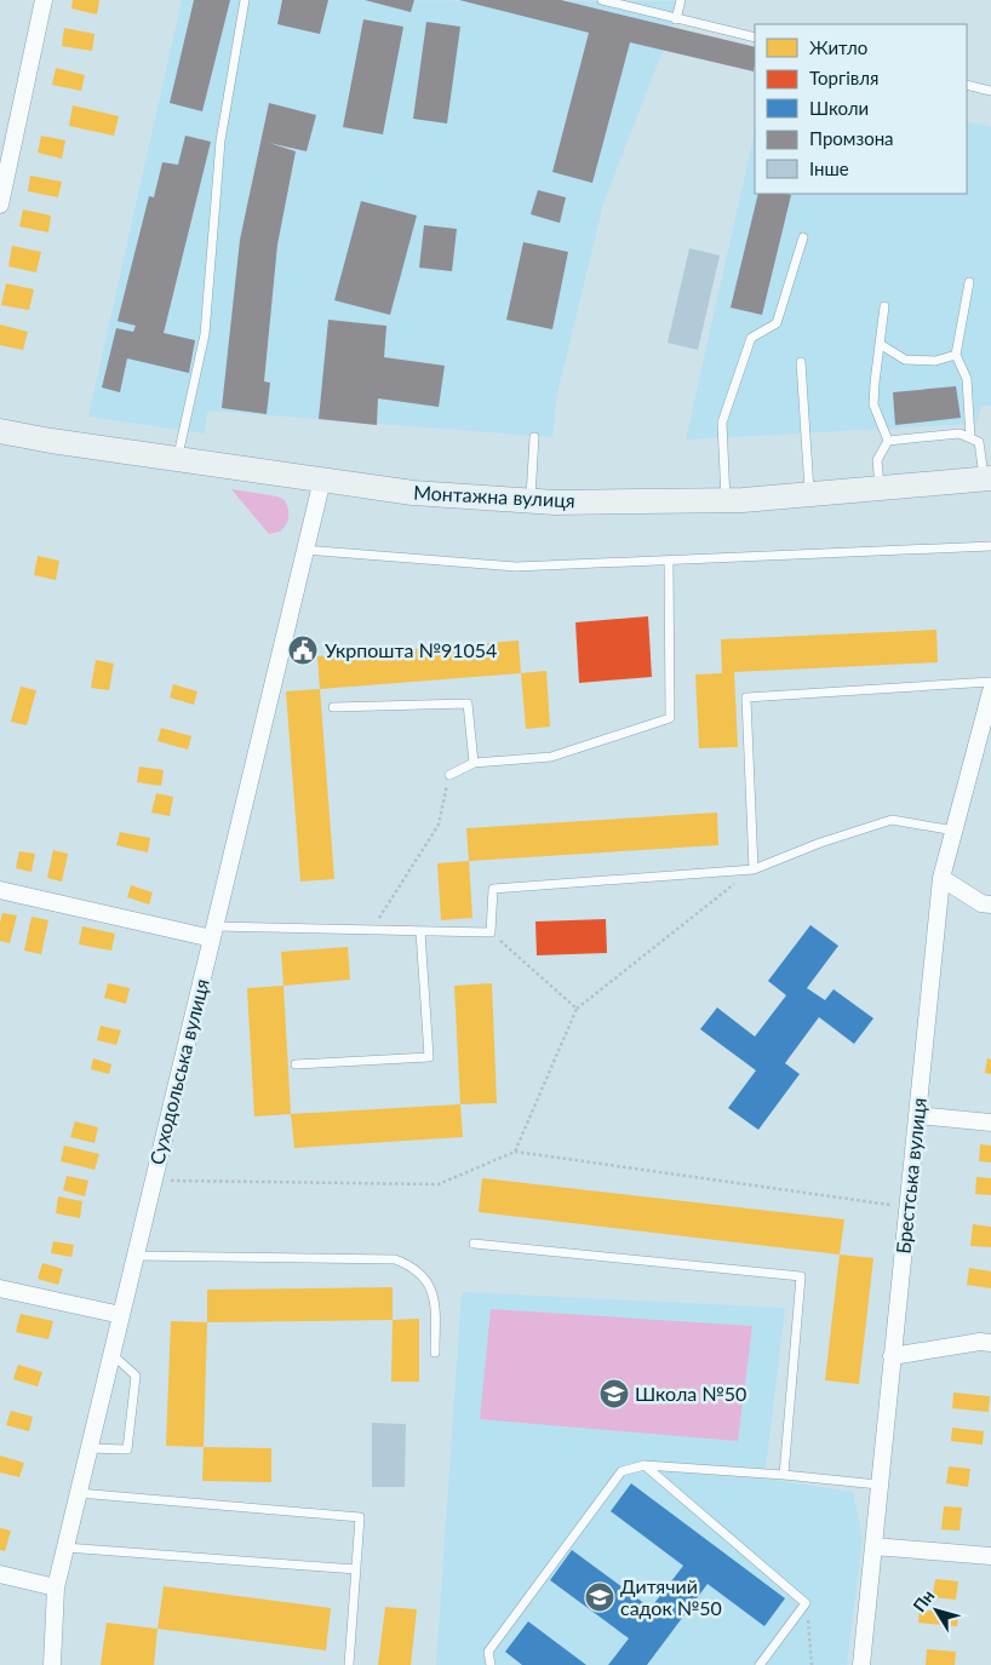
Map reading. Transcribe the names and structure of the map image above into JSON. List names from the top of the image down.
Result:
{
  "streets": {
    "street": ["Монтажна вулиця", "Суходольська вулиця", "Брестська вулиця"]
  },
  "crossings": [
    ["Монтажна вулиця", "Суходольська вулиця"]
  ],
  "places": {
    "public building": ["Укрпошта №91054"],
    "school or university": ["Школа №50", "Дитячий садок №50"]
  },
  "legend": [
    "Житло",
    "Торгівля",
    "Школи",
    "Промзона",
    "Інше"
  ],
  "north": "top left"
}
